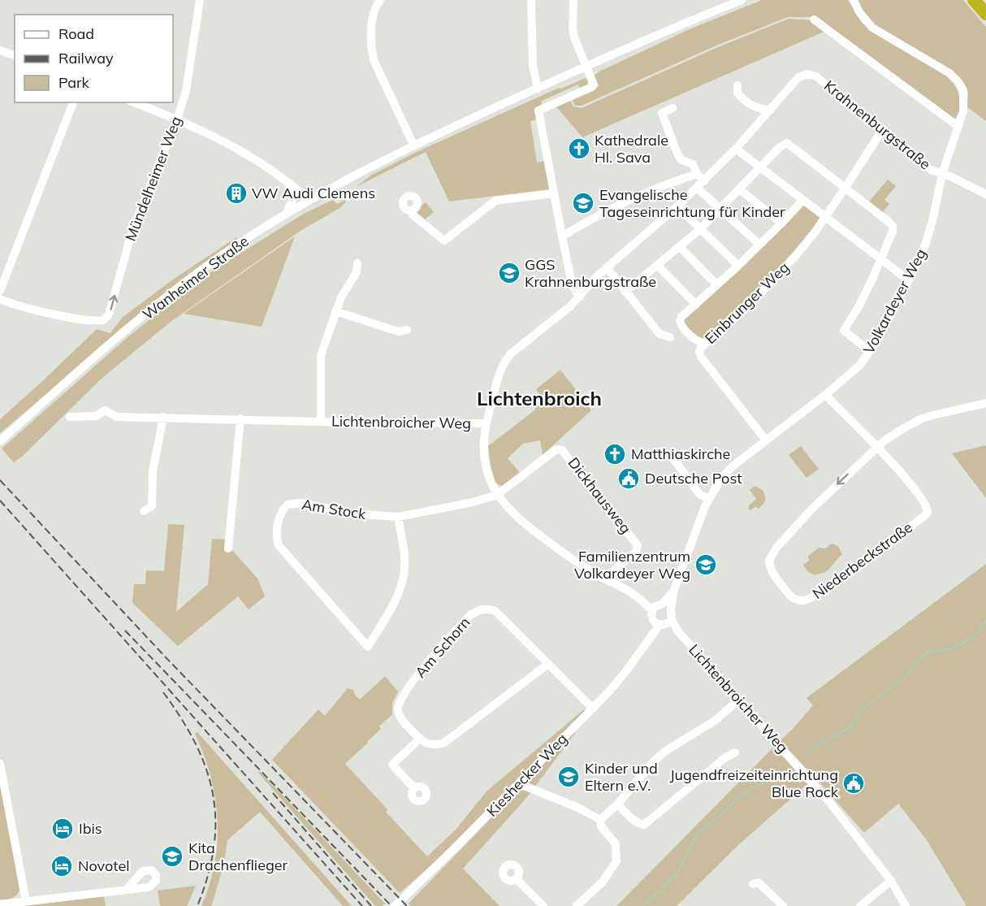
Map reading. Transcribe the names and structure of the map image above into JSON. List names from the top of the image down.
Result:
{
  "streets": {
    "street": [
      "Krahnenburgstraße",
      "Mündelheimer Weg",
      "Wanheimer Straße",
      "Volkardeyer Weg",
      "Einbrunger Weg",
      "Lichtenbroicher Weg",
      "Dickhausweg",
      "Am Stock",
      "Niederbeckstraße",
      "Am Schorn",
      "Kieshecker Weg"
    ]
  },
  "crossings": [
    ["Krahnenburgstraße", "Volkardeyer Weg"],
    ["Krahnenburgstraße", "Einbrunger Weg"],
    ["Krahnenburgstraße", "Lichtenbroicher Weg"],
    ["Volkardeyer Weg", "Einbrunger Weg"],
    ["Volkardeyer Weg", "Lichtenbroicher Weg"],
    ["Volkardeyer Weg", "Kieshecker Weg"],
    ["Lichtenbroicher Weg", "Dickhausweg"],
    ["Lichtenbroicher Weg", "Am Stock"],
    ["Lichtenbroicher Weg", "Kieshecker Weg"],
    ["Dickhausweg", "Am Stock"],
    ["Am Schorn", "Kieshecker Weg"]
  ],
  "districts": ["Lichtenbroich"],
  "places": {
    "church": ["Kathedrale Hl. Sava", "Matthiaskirche"],
    "building": ["VW Audi Clemens"],
    "school or university": [
      "Evangelische Tageseinrichtung für Kinder",
      "GGS Krahnenburgstraße",
      "Familienzentrum Volkardeyer Weg",
      "Kinder und Eltern e.V.",
      "Kita Drachenflieger"
    ],
    "public building": ["Deutsche Post", "Jugendfreizeiteinrichtung Blue Rock"],
    "hotel": ["Ibis", "Novotel"]
  },
  "legend": ["Road", "Railway", "Park"]
}
